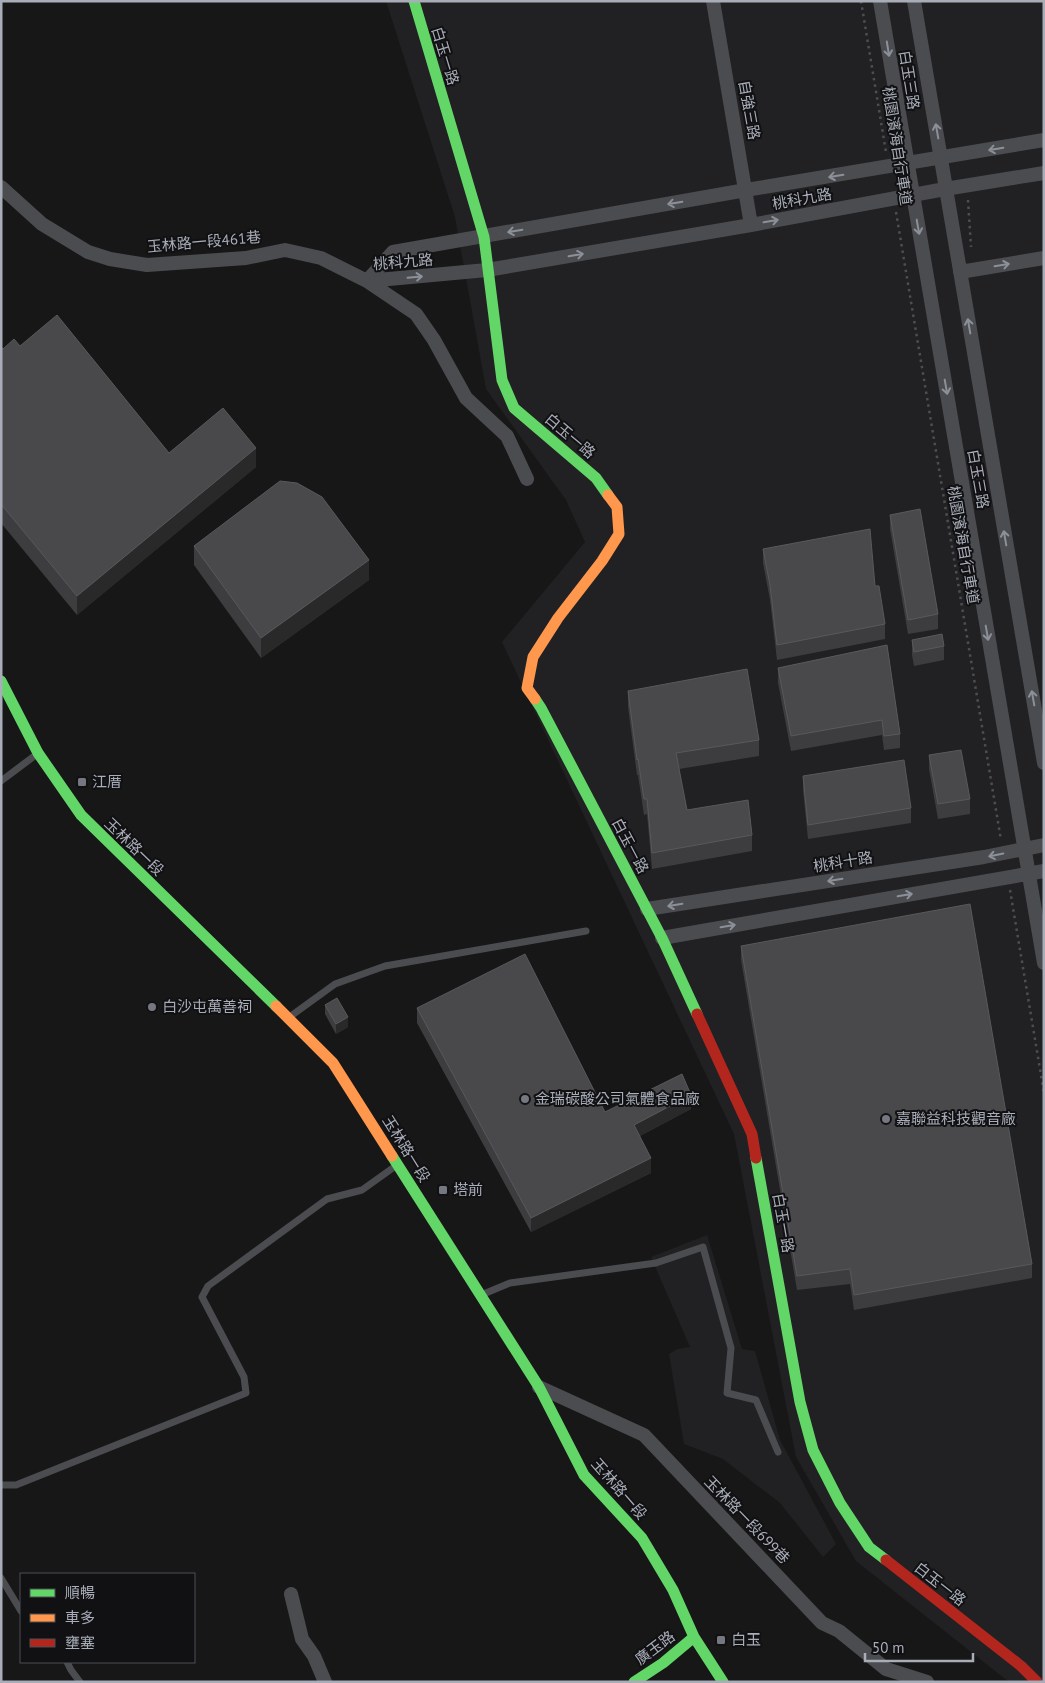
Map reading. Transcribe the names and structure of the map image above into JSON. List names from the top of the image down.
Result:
{
  "streets": {
    "street": [
      "白玉一路",
      "白玉三路",
      "自強三路",
      "桃科九路",
      "玉林路一段461巷",
      "玉林路一段",
      "桃科十路",
      "玉林路一段699巷",
      "廣玉路"
    ],
    "path": ["桃園濱海自行車道"]
  },
  "crossings": [
    ["白玉一路", "桃科九路"],
    ["白玉一路", "桃科十路"],
    ["白玉三路", "桃科九路"],
    ["白玉三路", "桃科十路"],
    ["自強三路", "桃科九路"],
    ["桃園濱海自行車道", "桃科九路"],
    ["桃園濱海自行車道", "桃科十路"],
    ["桃科九路", "玉林路一段461巷"],
    ["玉林路一段", "玉林路一段699巷"],
    ["玉林路一段", "廣玉路"]
  ],
  "places": {
    "transit": ["江厝", "塔前", "白玉"],
    "other": ["白沙屯萬善祠", "金瑞碳酸公司氣體食品廠", "嘉聯益科技觀音廠"]
  },
  "legend": ["順暢", "車多", "壅塞"],
  "scale_bar": "50 m"
}
